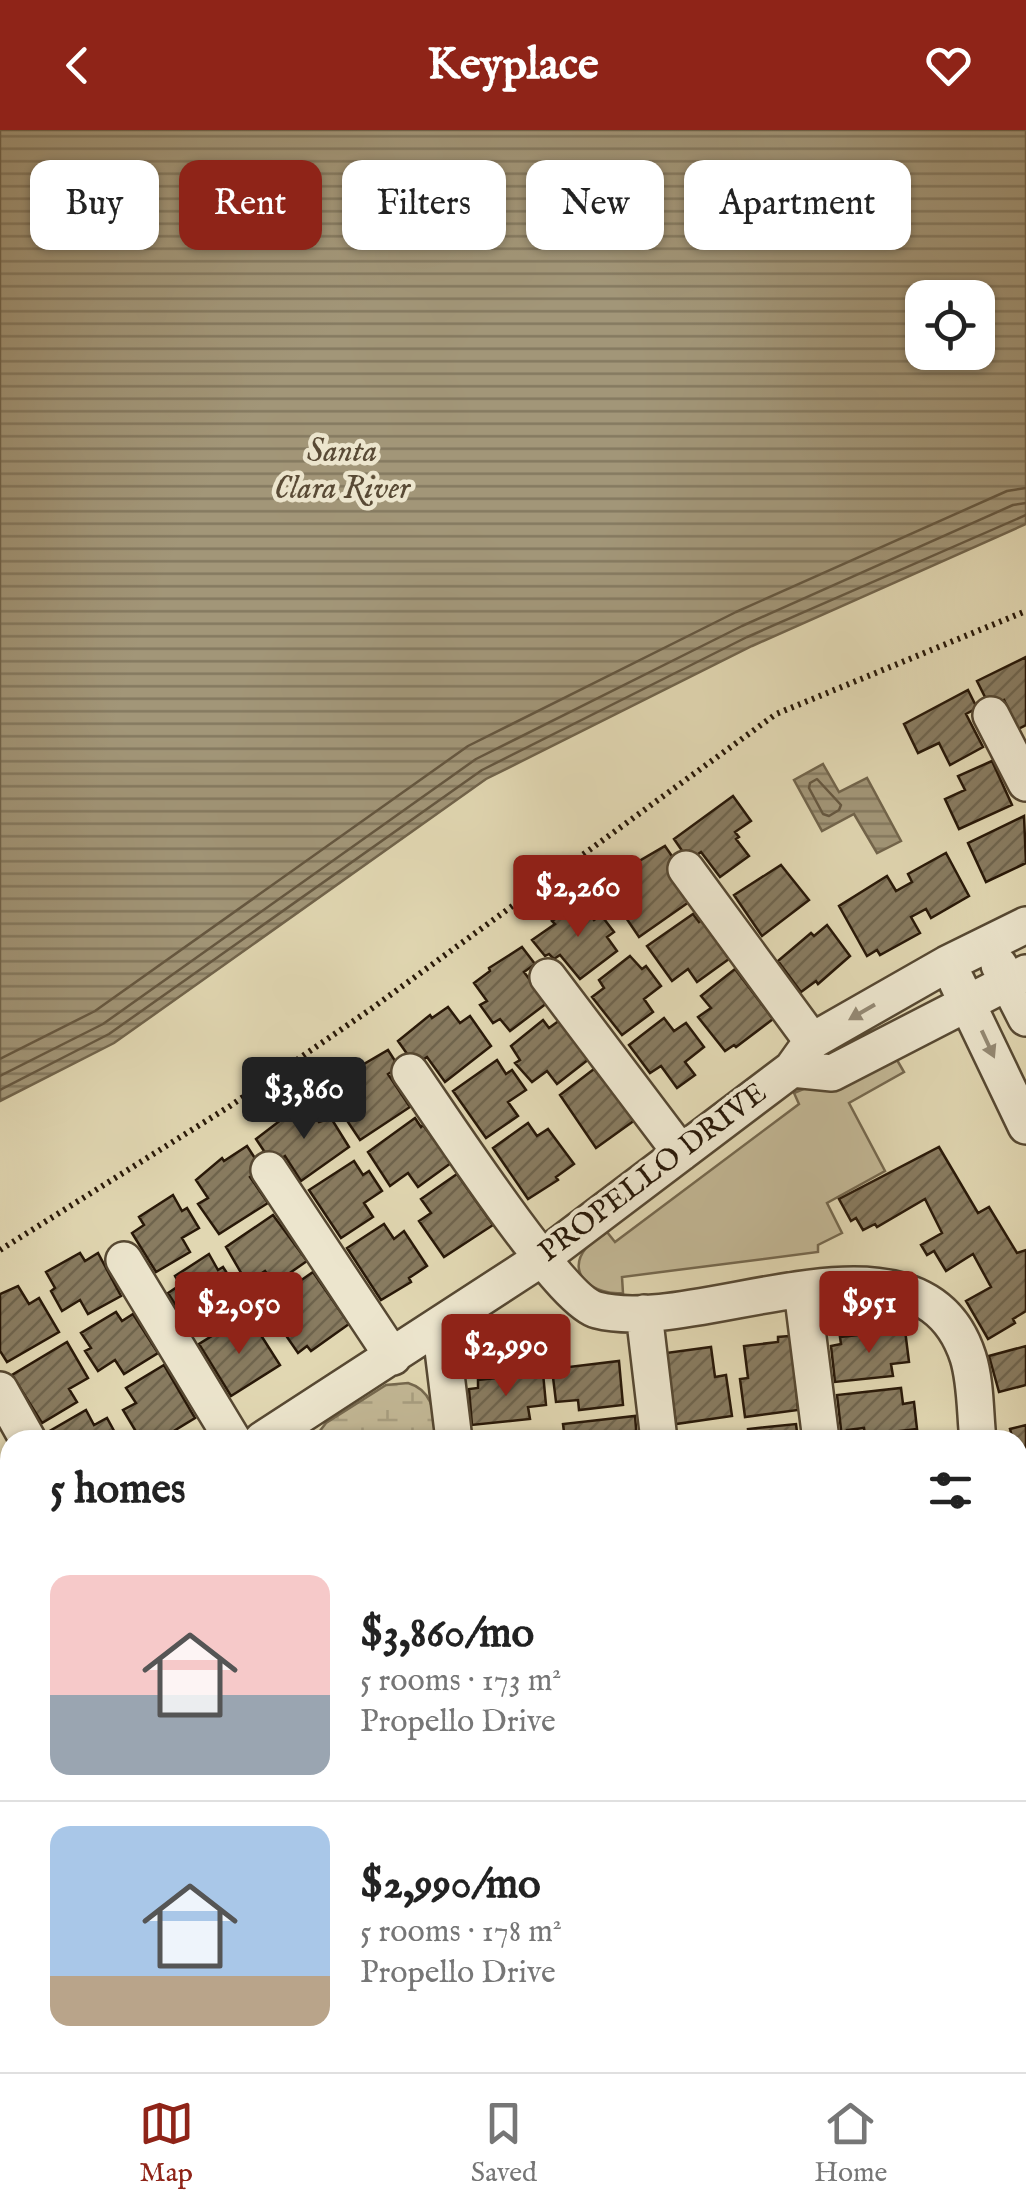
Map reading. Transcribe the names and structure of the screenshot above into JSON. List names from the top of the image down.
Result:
{
  "streets": {
    "street": ["PROPELLO DRIVE"]
  },
  "water": ["Santa Clara River"],
  "page": {
    "header": "Keyplace",
    "chip": [
      "Buy",
      "Rent",
      "Filters",
      "New",
      "Apartment"
    ],
    "price": [
      "$2,260",
      "$3,860",
      "$951",
      "$2,050",
      "$2,990"
    ],
    "heading": "5 homes",
    "list": [
      {
        "name": "$3,860/mo",
        "note": "5 rooms · 173 m² · Propello Drive"
      },
      {
        "name": "$2,990/mo",
        "note": "5 rooms · 178 m² · Propello Drive"
      }
    ],
    "tabs": ["Map", "Saved", "Home"]
  }
}
